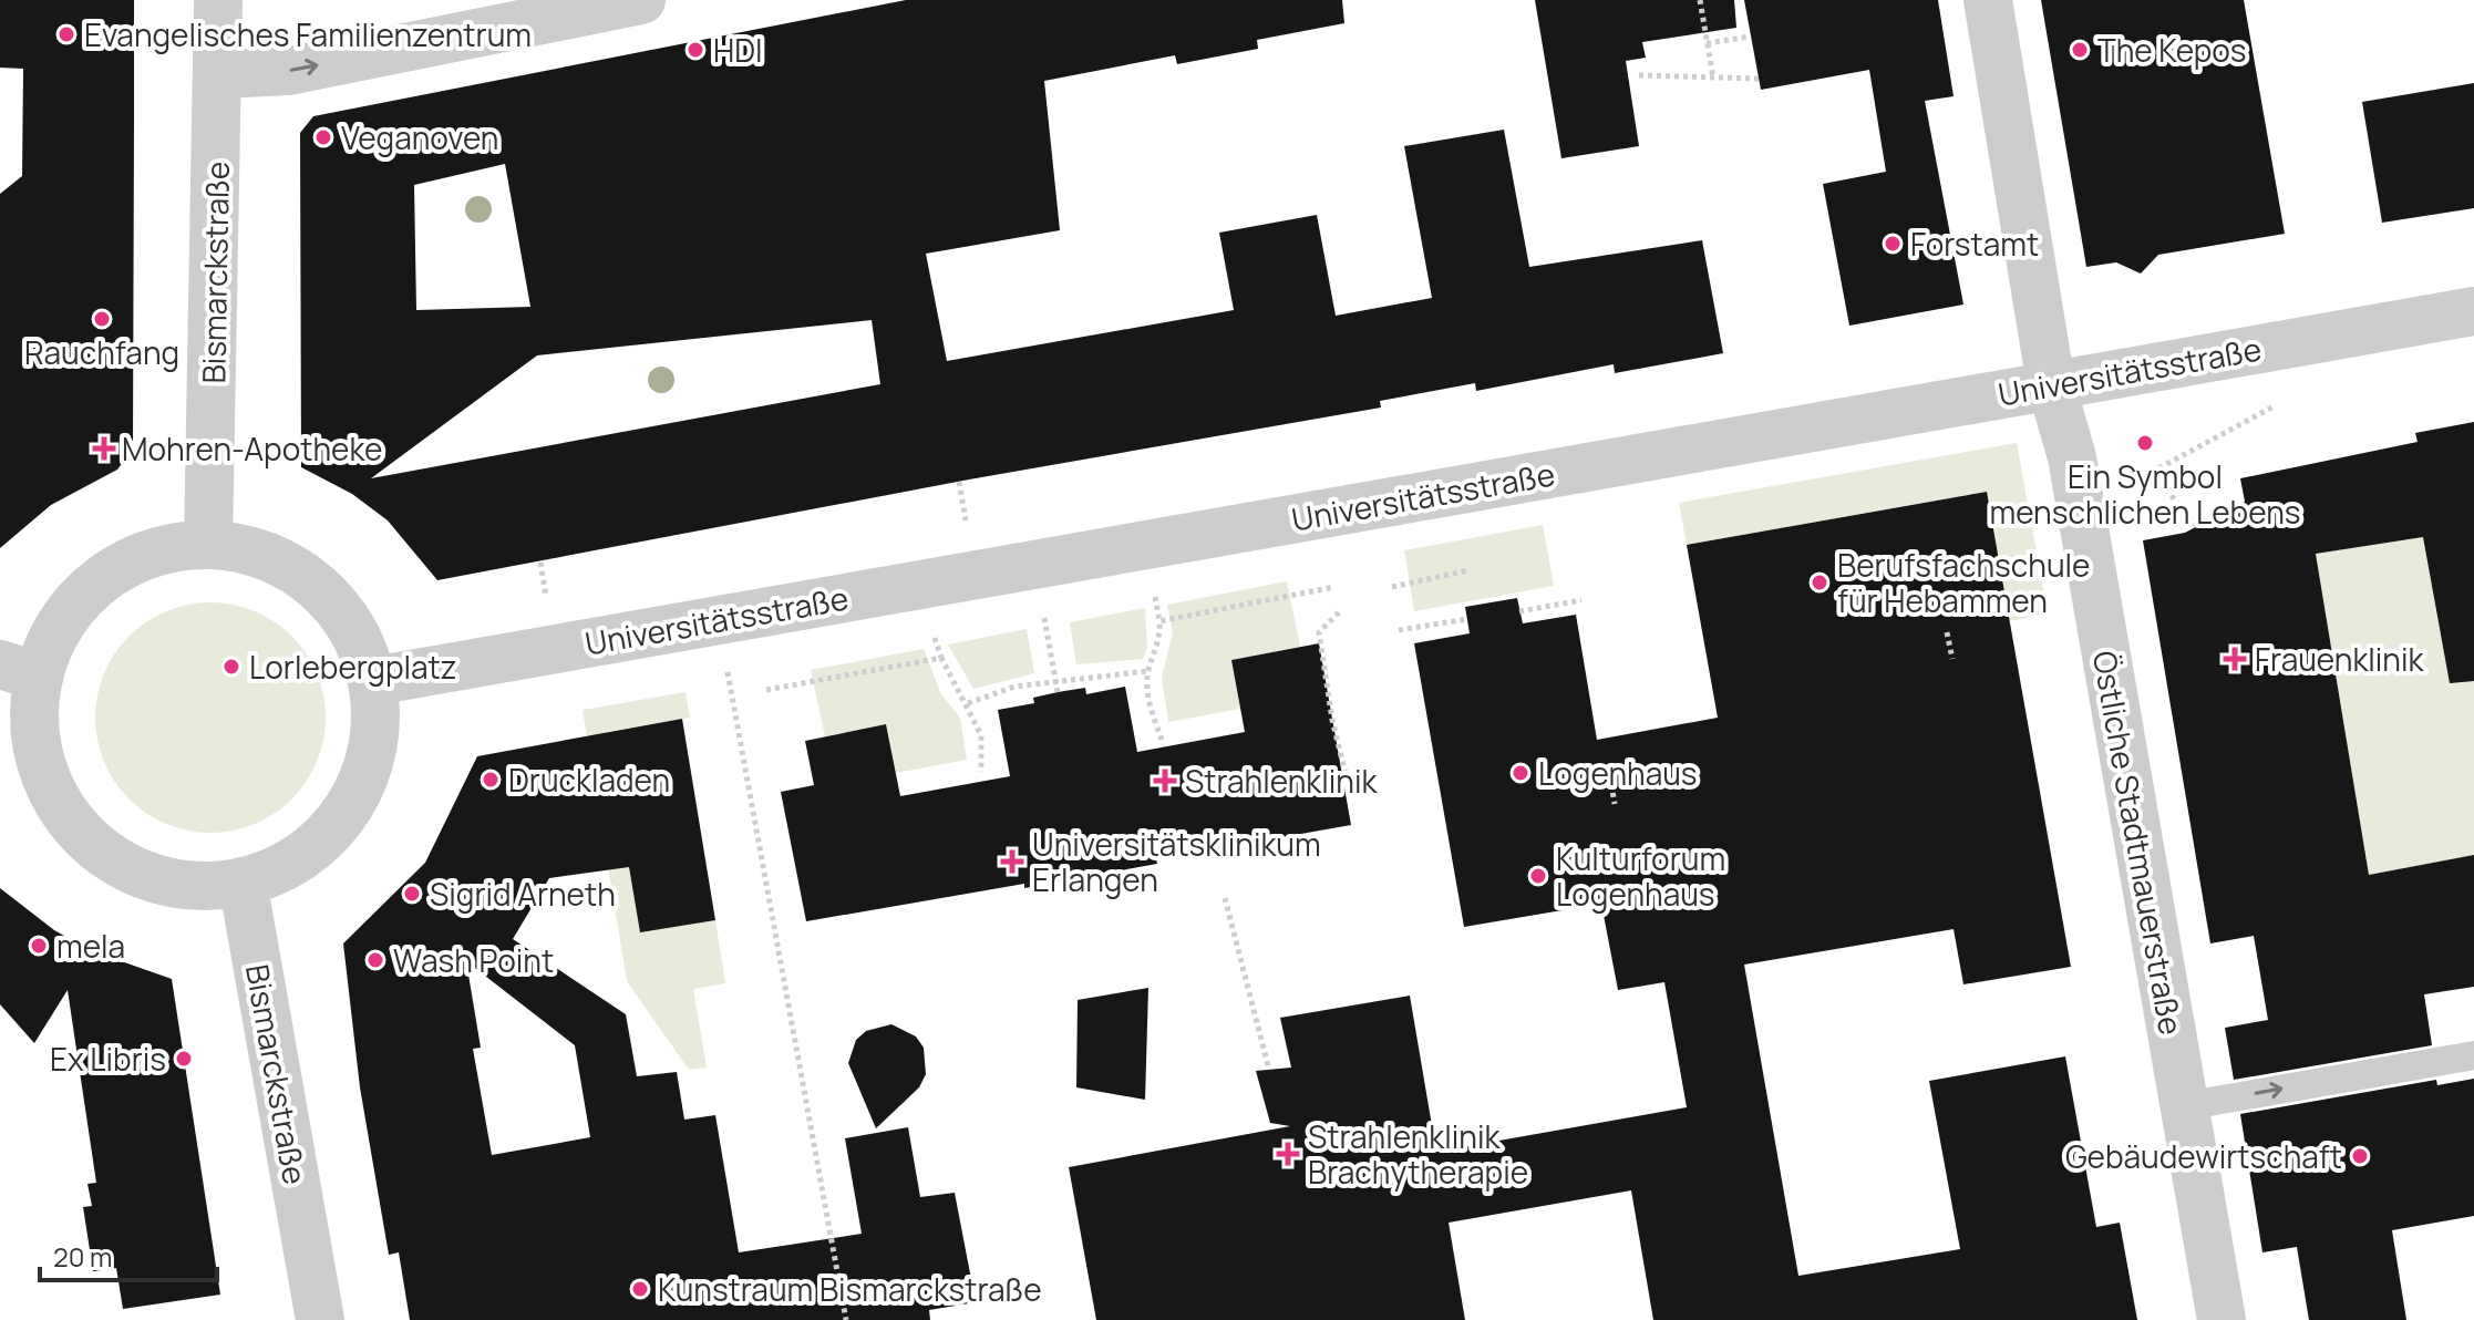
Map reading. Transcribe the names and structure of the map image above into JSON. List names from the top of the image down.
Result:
{
  "streets": {
    "street": ["Bismarckstraße", "Universitätsstraße", "Östliche Stadtmauerstraße"]
  },
  "crossings": [
    ["Universitätsstraße", "Östliche Stadtmauerstraße"]
  ],
  "places": {
    "other": [
      "Evangelisches Familienzentrum",
      "HDI",
      "The Kepos",
      "Veganoven",
      "Forstamt",
      "Rauchfang",
      "Ein Symbol menschlichen Lebens",
      "Berufsfachschule für Hebammen",
      "Lorlebergplatz",
      "Logenhaus",
      "Druckladen",
      "Kulturforum Logenhaus",
      "Sigrid Arneth",
      "mela",
      "Wash Point",
      "Ex Libris",
      "Gebäudewirtschaft",
      "Kunstraum Bismarckstraße"
    ],
    "health": [
      "Mohren-Apotheke",
      "Frauenklinik",
      "Strahlenklinik",
      "Universitätsklinikum Erlangen",
      "Strahlenklinik Brachytherapie"
    ]
  },
  "scale_bar": "20 m"
}
